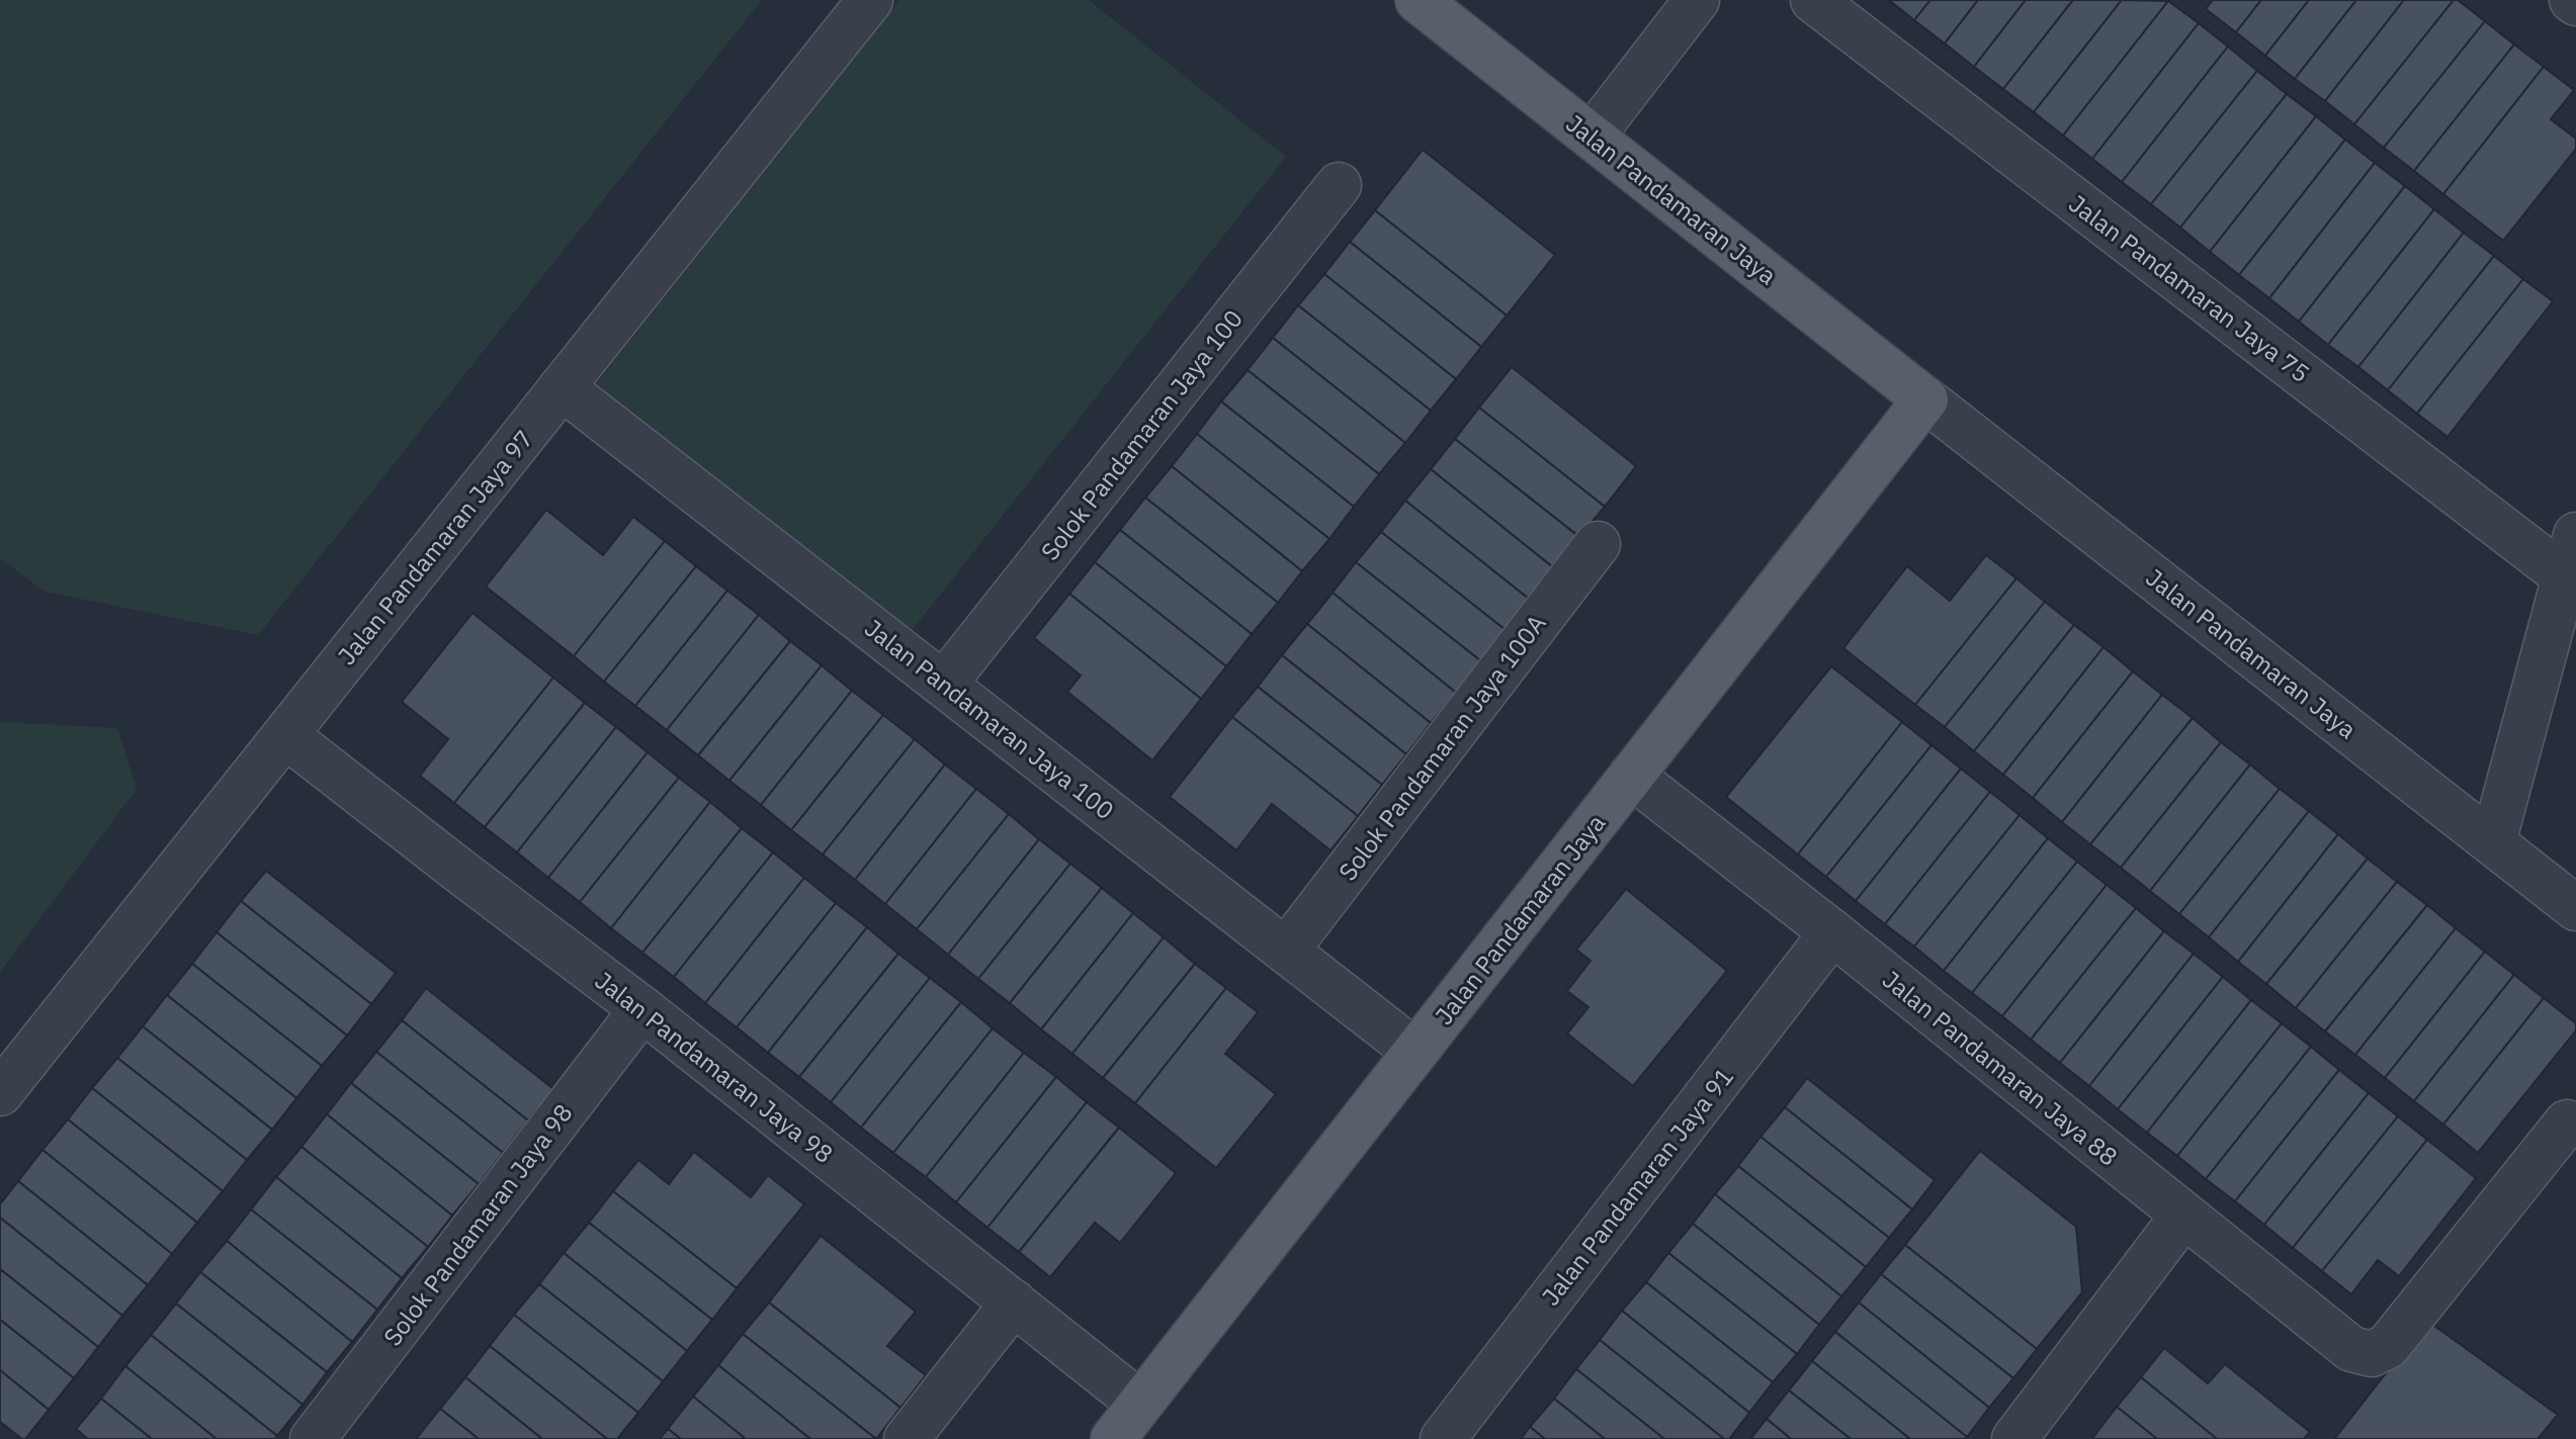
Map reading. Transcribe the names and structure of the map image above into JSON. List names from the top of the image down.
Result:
{
  "streets": {
    "main road": ["Jalan Pandamaran Jaya"],
    "street": [
      "Jalan Pandamaran Jaya 75",
      "Solok Pandamaran Jaya 100",
      "Jalan Pandamaran Jaya 97",
      "Jalan Pandamaran Jaya 100",
      "Solok Pandamaran Jaya 100A",
      "Jalan Pandamaran Jaya 98",
      "Jalan Pandamaran Jaya 88",
      "Jalan Pandamaran Jaya 91",
      "Solok Pandamaran Jaya 98"
    ]
  },
  "crossings": [
    ["Jalan Pandamaran Jaya", "Jalan Pandamaran Jaya 100"],
    ["Jalan Pandamaran Jaya", "Jalan Pandamaran Jaya 98"],
    ["Jalan Pandamaran Jaya", "Jalan Pandamaran Jaya 88"],
    ["Solok Pandamaran Jaya 100", "Jalan Pandamaran Jaya 100"],
    ["Jalan Pandamaran Jaya 97", "Jalan Pandamaran Jaya 100"],
    ["Jalan Pandamaran Jaya 97", "Jalan Pandamaran Jaya 98"],
    ["Jalan Pandamaran Jaya 100", "Solok Pandamaran Jaya 100A"],
    ["Jalan Pandamaran Jaya 98", "Solok Pandamaran Jaya 98"],
    ["Jalan Pandamaran Jaya 88", "Jalan Pandamaran Jaya 91"]
  ]
}
